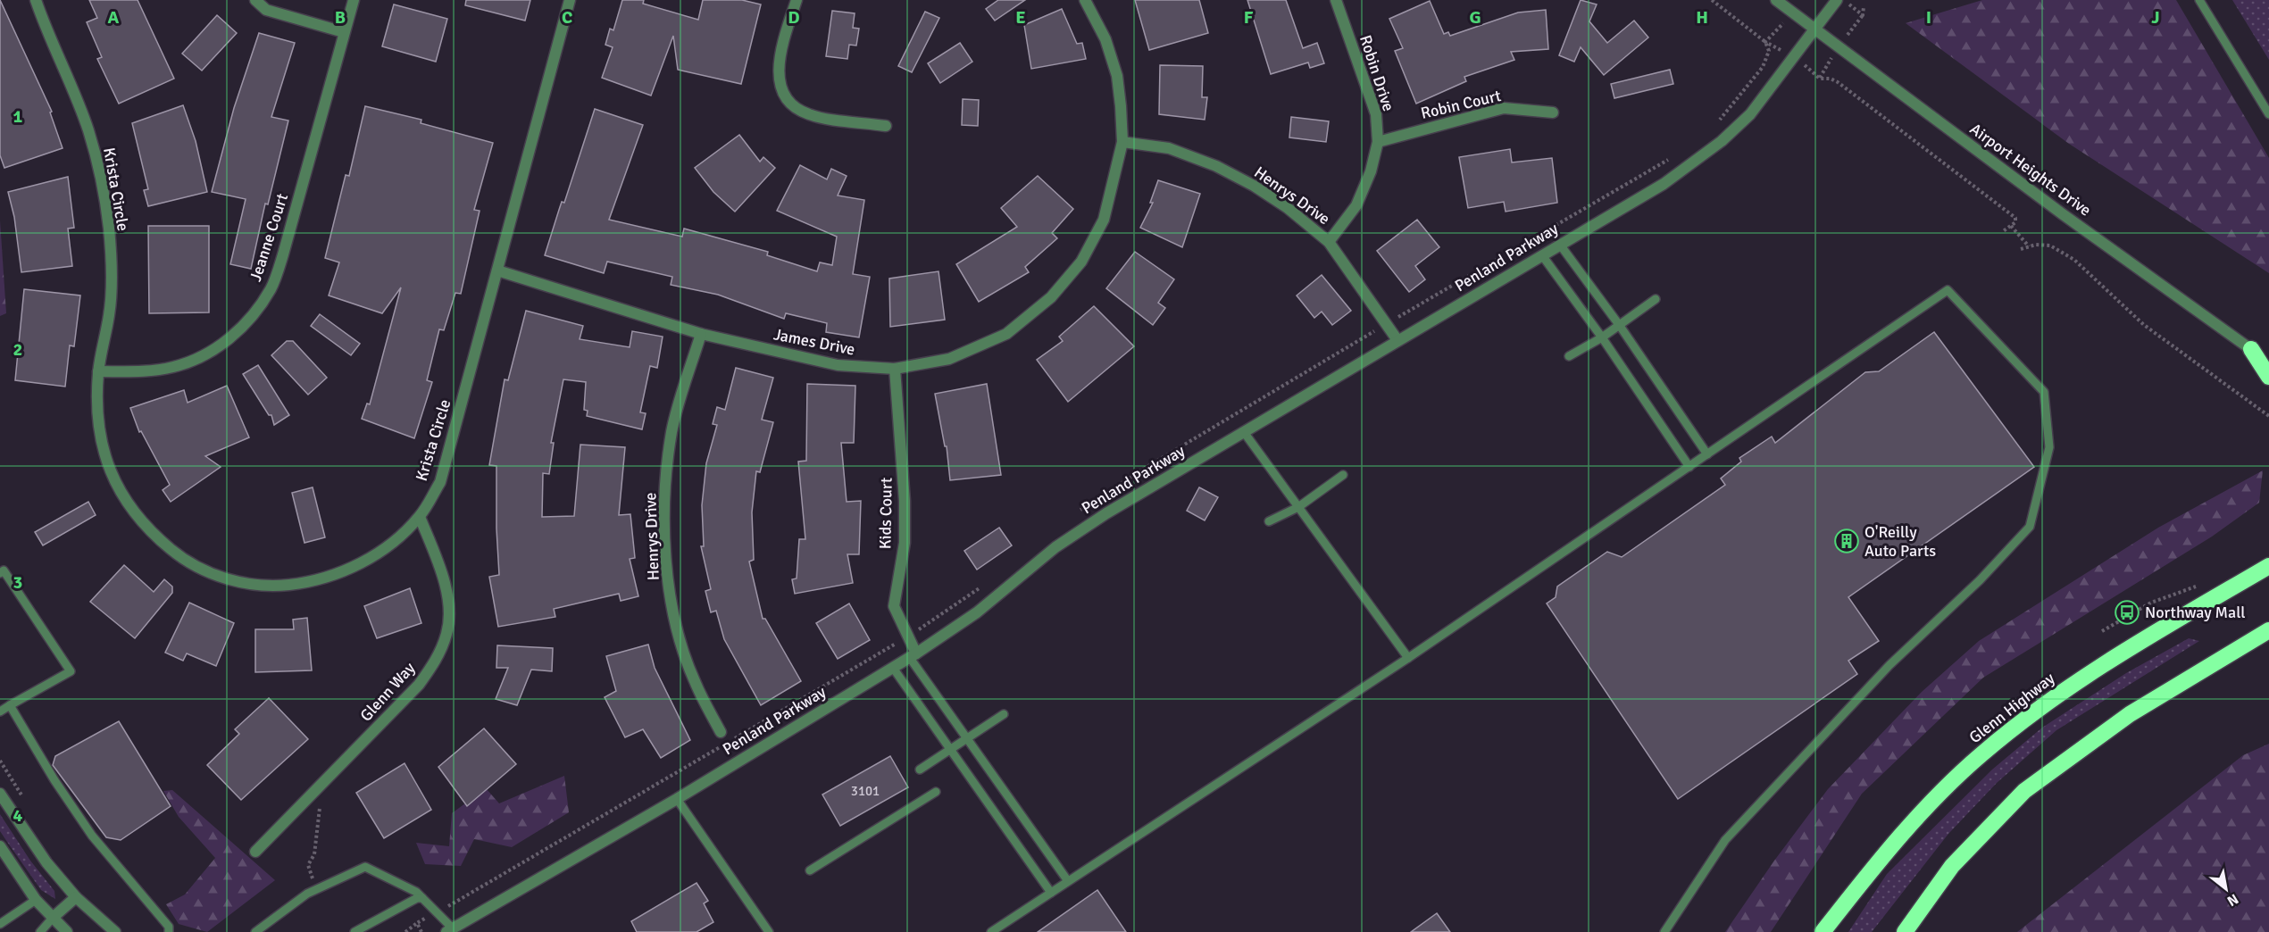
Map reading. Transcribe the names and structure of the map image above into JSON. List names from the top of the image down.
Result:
{
  "streets": {
    "highway": ["Glenn Highway"],
    "street": [
      "Robin Drive",
      "Robin Court",
      "Airport Heights Drive",
      "Krista Circle",
      "Henrys Drive",
      "Jeanne Court",
      "Penland Parkway",
      "James Drive",
      "Kids Court",
      "Glenn Way"
    ]
  },
  "crossings": [
    ["Robin Drive", "Robin Court"],
    ["Robin Drive", "Henrys Drive"],
    ["Airport Heights Drive", "Penland Parkway"],
    ["Krista Circle", "Jeanne Court"],
    ["Krista Circle", "James Drive"],
    ["Krista Circle", "Glenn Way"],
    ["Henrys Drive", "Penland Parkway"],
    ["Henrys Drive", "James Drive"],
    ["Penland Parkway", "Kids Court"],
    ["James Drive", "Kids Court"]
  ],
  "places": {
    "building": ["O'Reilly Auto Parts"],
    "bus stop": ["Northway Mall"]
  },
  "house_numbers": ["3101"],
  "north": "bottom right",
  "grid": {
    "columns": [
      "A",
      "B",
      "C",
      "D",
      "E",
      "F",
      "G",
      "H",
      "I",
      "J"
    ],
    "rows": [
      "1",
      "2",
      "3",
      "4"
    ]
  }
}
